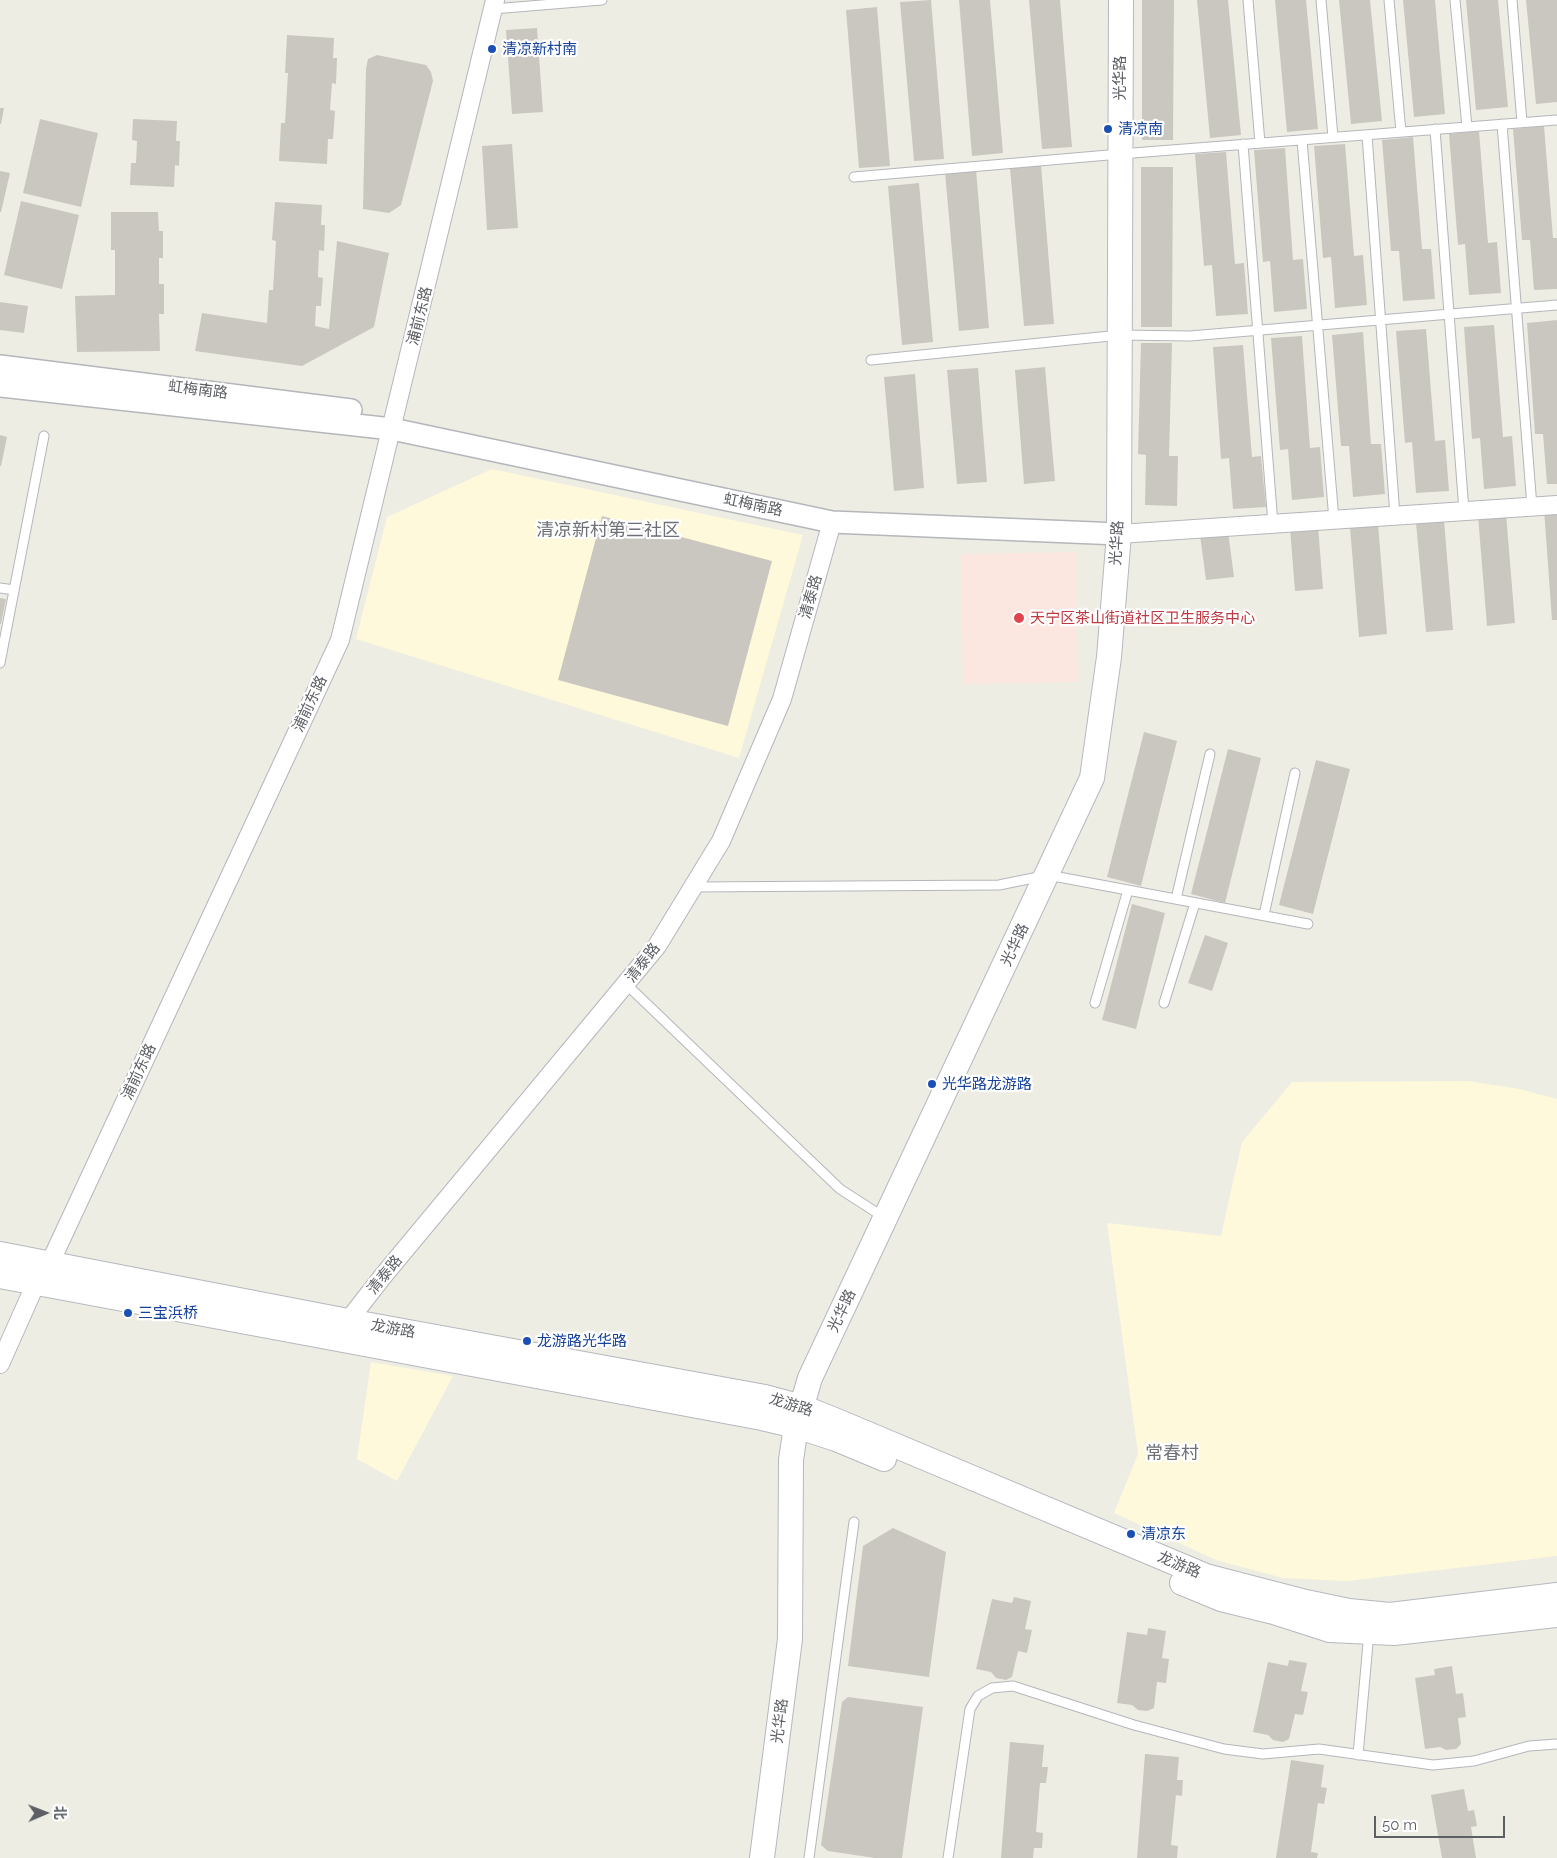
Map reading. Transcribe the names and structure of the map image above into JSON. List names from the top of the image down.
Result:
{
  "streets": {
    "main road": ["光华路", "龙游路"],
    "street": ["浦前东路", "虹梅南路", "清泰路"]
  },
  "crossings": [
    ["光华路", "虹梅南路"],
    ["光华路", "龙游路"],
    ["浦前东路", "虹梅南路"],
    ["浦前东路", "龙游路"],
    ["虹梅南路", "清泰路"],
    ["清泰路", "龙游路"]
  ],
  "districts": ["清凉新村第三社区", "常春村"],
  "places": [
    "清凉新村南",
    "清凉南",
    "天宁区茶山街道社区卫生服务中心",
    "光华路龙游路",
    "三宝浜桥",
    "龙游路光华路",
    "清凉东"
  ],
  "scale_bar": "50 m",
  "north": "right"
}
